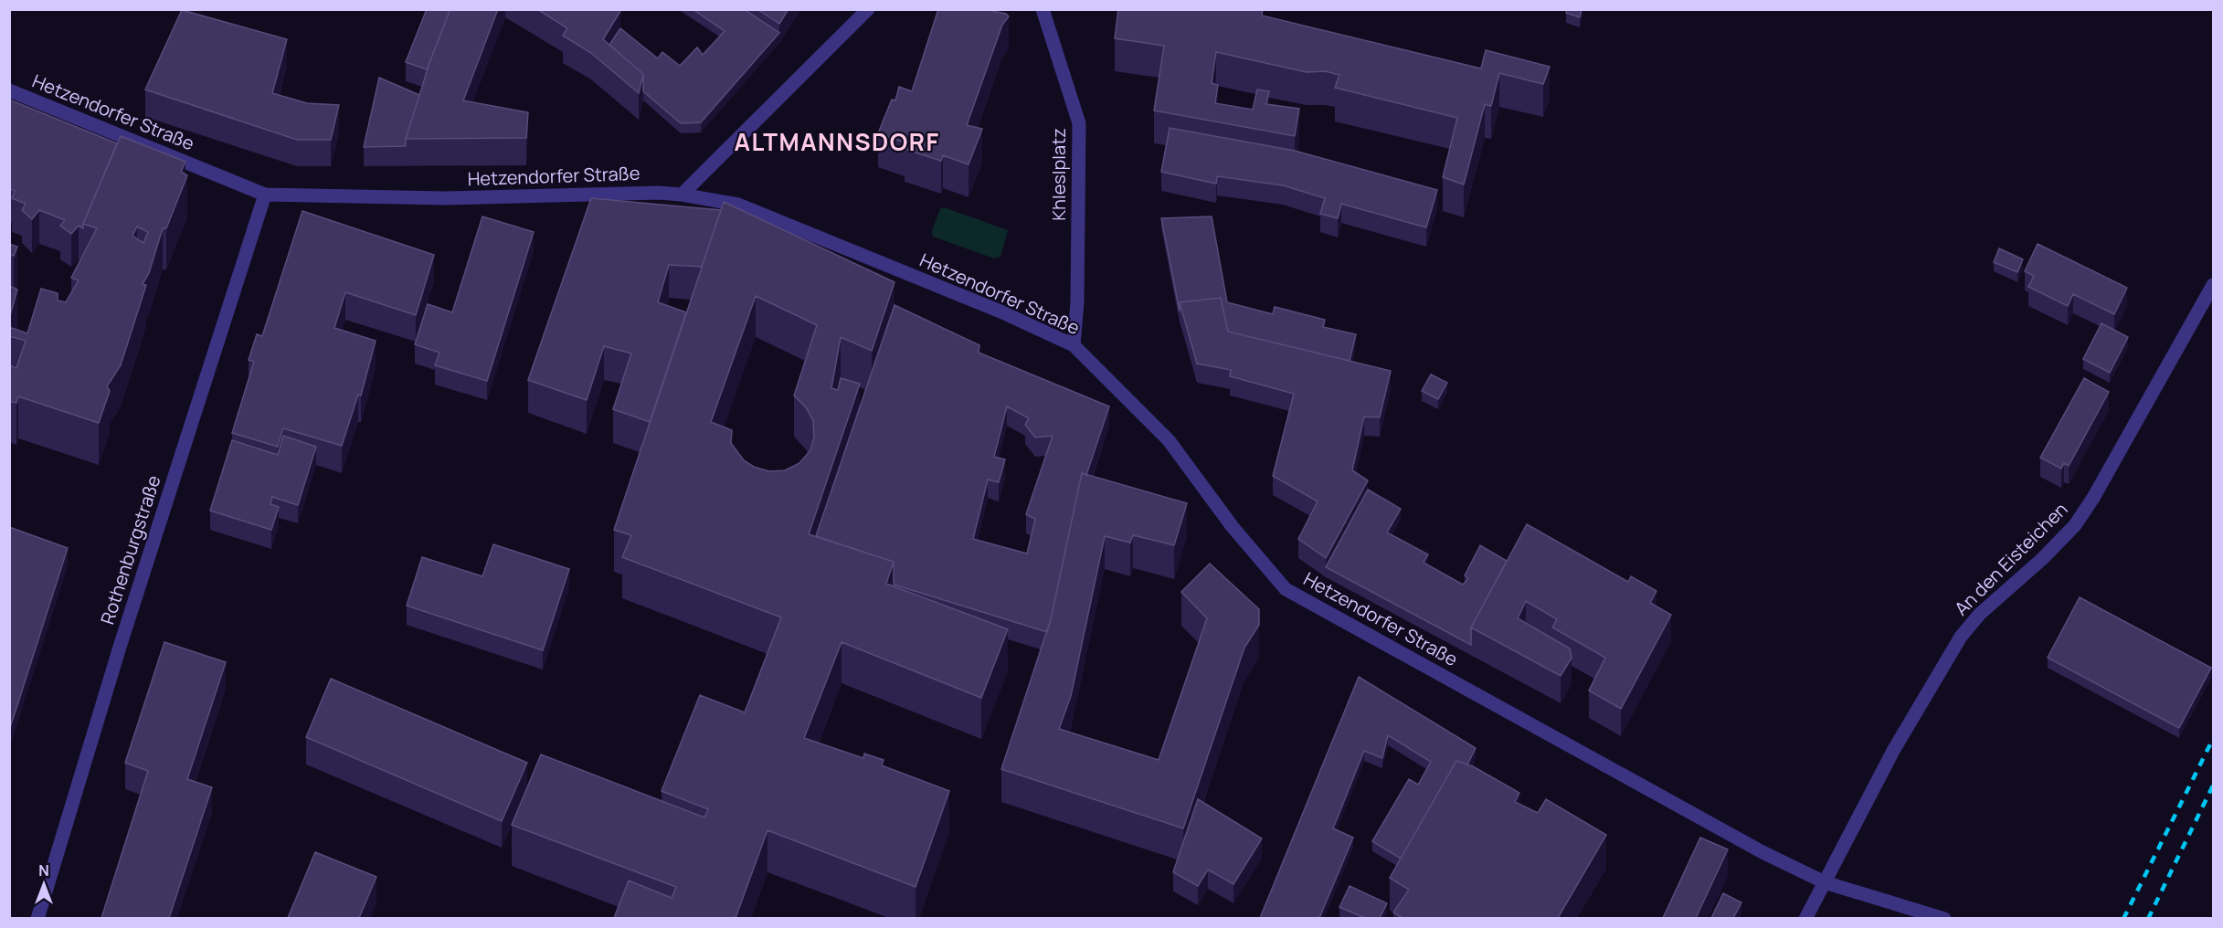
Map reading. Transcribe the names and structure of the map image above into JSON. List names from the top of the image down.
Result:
{
  "streets": {
    "street": [
      "Hetzendorfer Straße",
      "Khleslplatz",
      "Rothenburgstraße",
      "An den Eisteichen"
    ]
  },
  "crossings": [
    ["Hetzendorfer Straße", "Khleslplatz"],
    ["Hetzendorfer Straße", "Rothenburgstraße"],
    ["Hetzendorfer Straße", "An den Eisteichen"]
  ],
  "districts": ["ALTMANNSDORF"],
  "north": "top"
}
